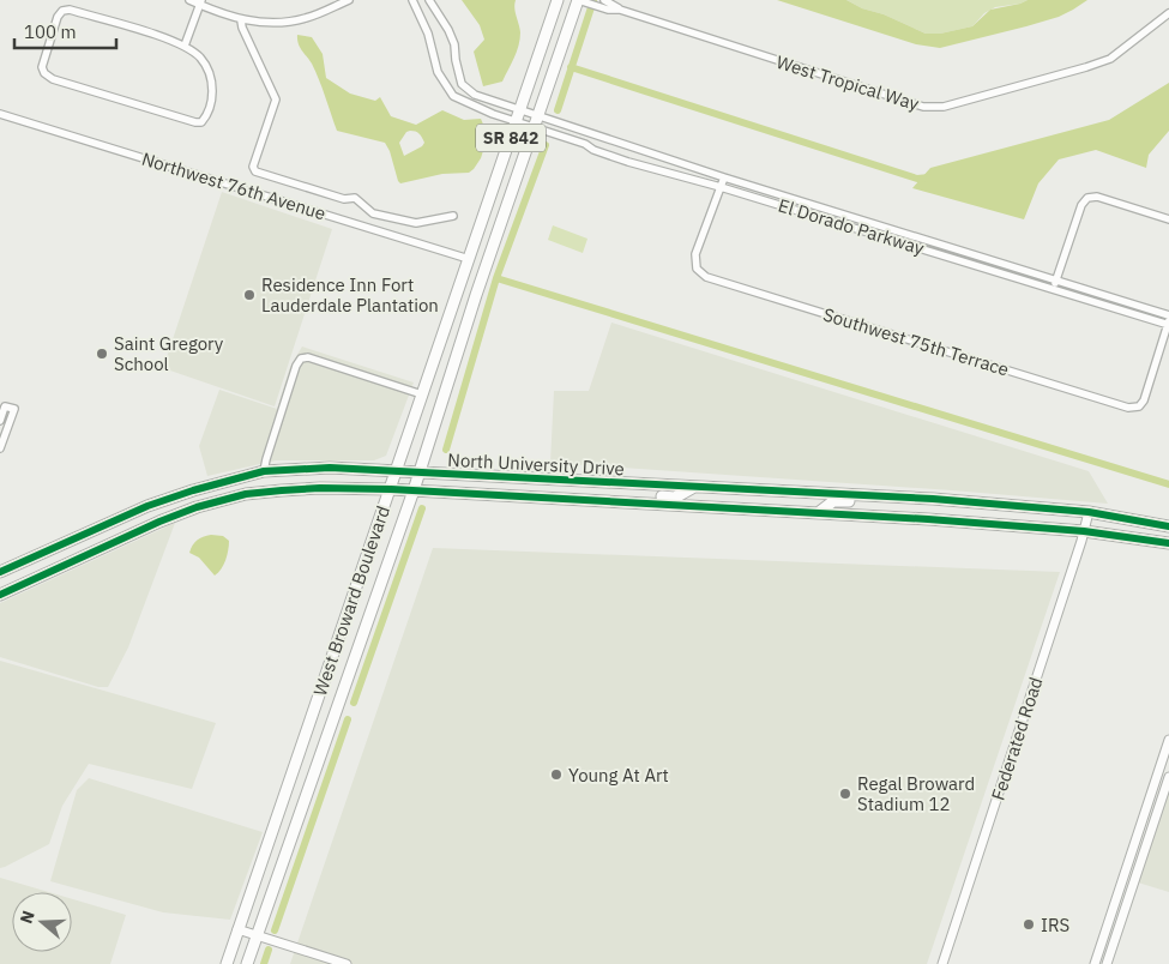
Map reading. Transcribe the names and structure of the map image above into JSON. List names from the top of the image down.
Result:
{
  "streets": {
    "main road": ["SR 842", "North University Drive", "West Broward Boulevard"],
    "street": [
      "West Tropical Way",
      "Northwest 76th Avenue",
      "El Dorado Parkway",
      "Southwest 75th Terrace",
      "Federated Road"
    ]
  },
  "crossings": [
    ["West Tropical Way", "West Broward Boulevard"],
    ["Northwest 76th Avenue", "West Broward Boulevard"],
    ["El Dorado Parkway", "Southwest 75th Terrace"],
    ["El Dorado Parkway", "West Broward Boulevard"],
    ["North University Drive", "West Broward Boulevard"],
    ["North University Drive", "Federated Road"]
  ],
  "places": [
    "Residence Inn Fort Lauderdale Plantation",
    "Saint Gregory School",
    "Young At Art",
    "Regal Broward Stadium 12",
    "IRS"
  ],
  "scale_bar": "100 m",
  "north": "left"
}
